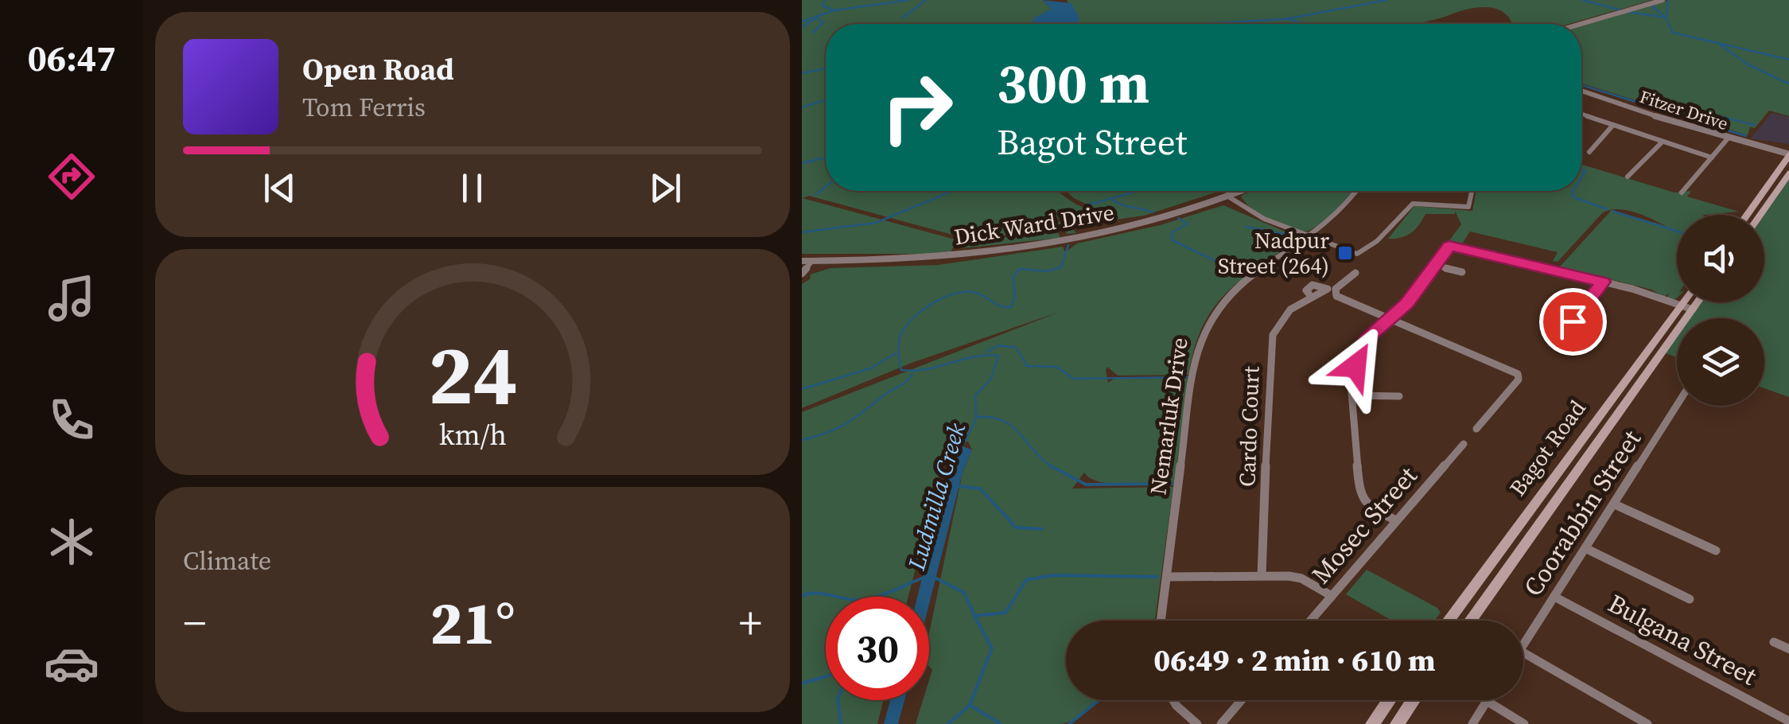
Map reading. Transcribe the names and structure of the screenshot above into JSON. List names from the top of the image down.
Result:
{
  "streets": {
    "main road": ["Bagot Road"],
    "street": [
      "Fitzer Drive",
      "Dick Ward Drive",
      "Nemarluk Drive",
      "Cardo Court",
      "Coorabbin Street",
      "Mosec Street",
      "Bulgana Street"
    ]
  },
  "crossings": [
    ["Coorabbin Street", "Bulgana Street"]
  ],
  "water": ["Ludmilla Creek"],
  "places": {
    "transit": ["Nadpur Street (264)"]
  },
  "page": {
    "tabs": "06:47",
    "turn": ["300 m", "Bagot Street"],
    "song": ["Open Road", "Tom Ferris"],
    "tile": "Climate",
    "heat": ["−", "21°", "+"],
    "limit": "30",
    "trip": "06:49 · 2 min · 610 m",
    "gauge": ["24", "km/h"]
  }
}
